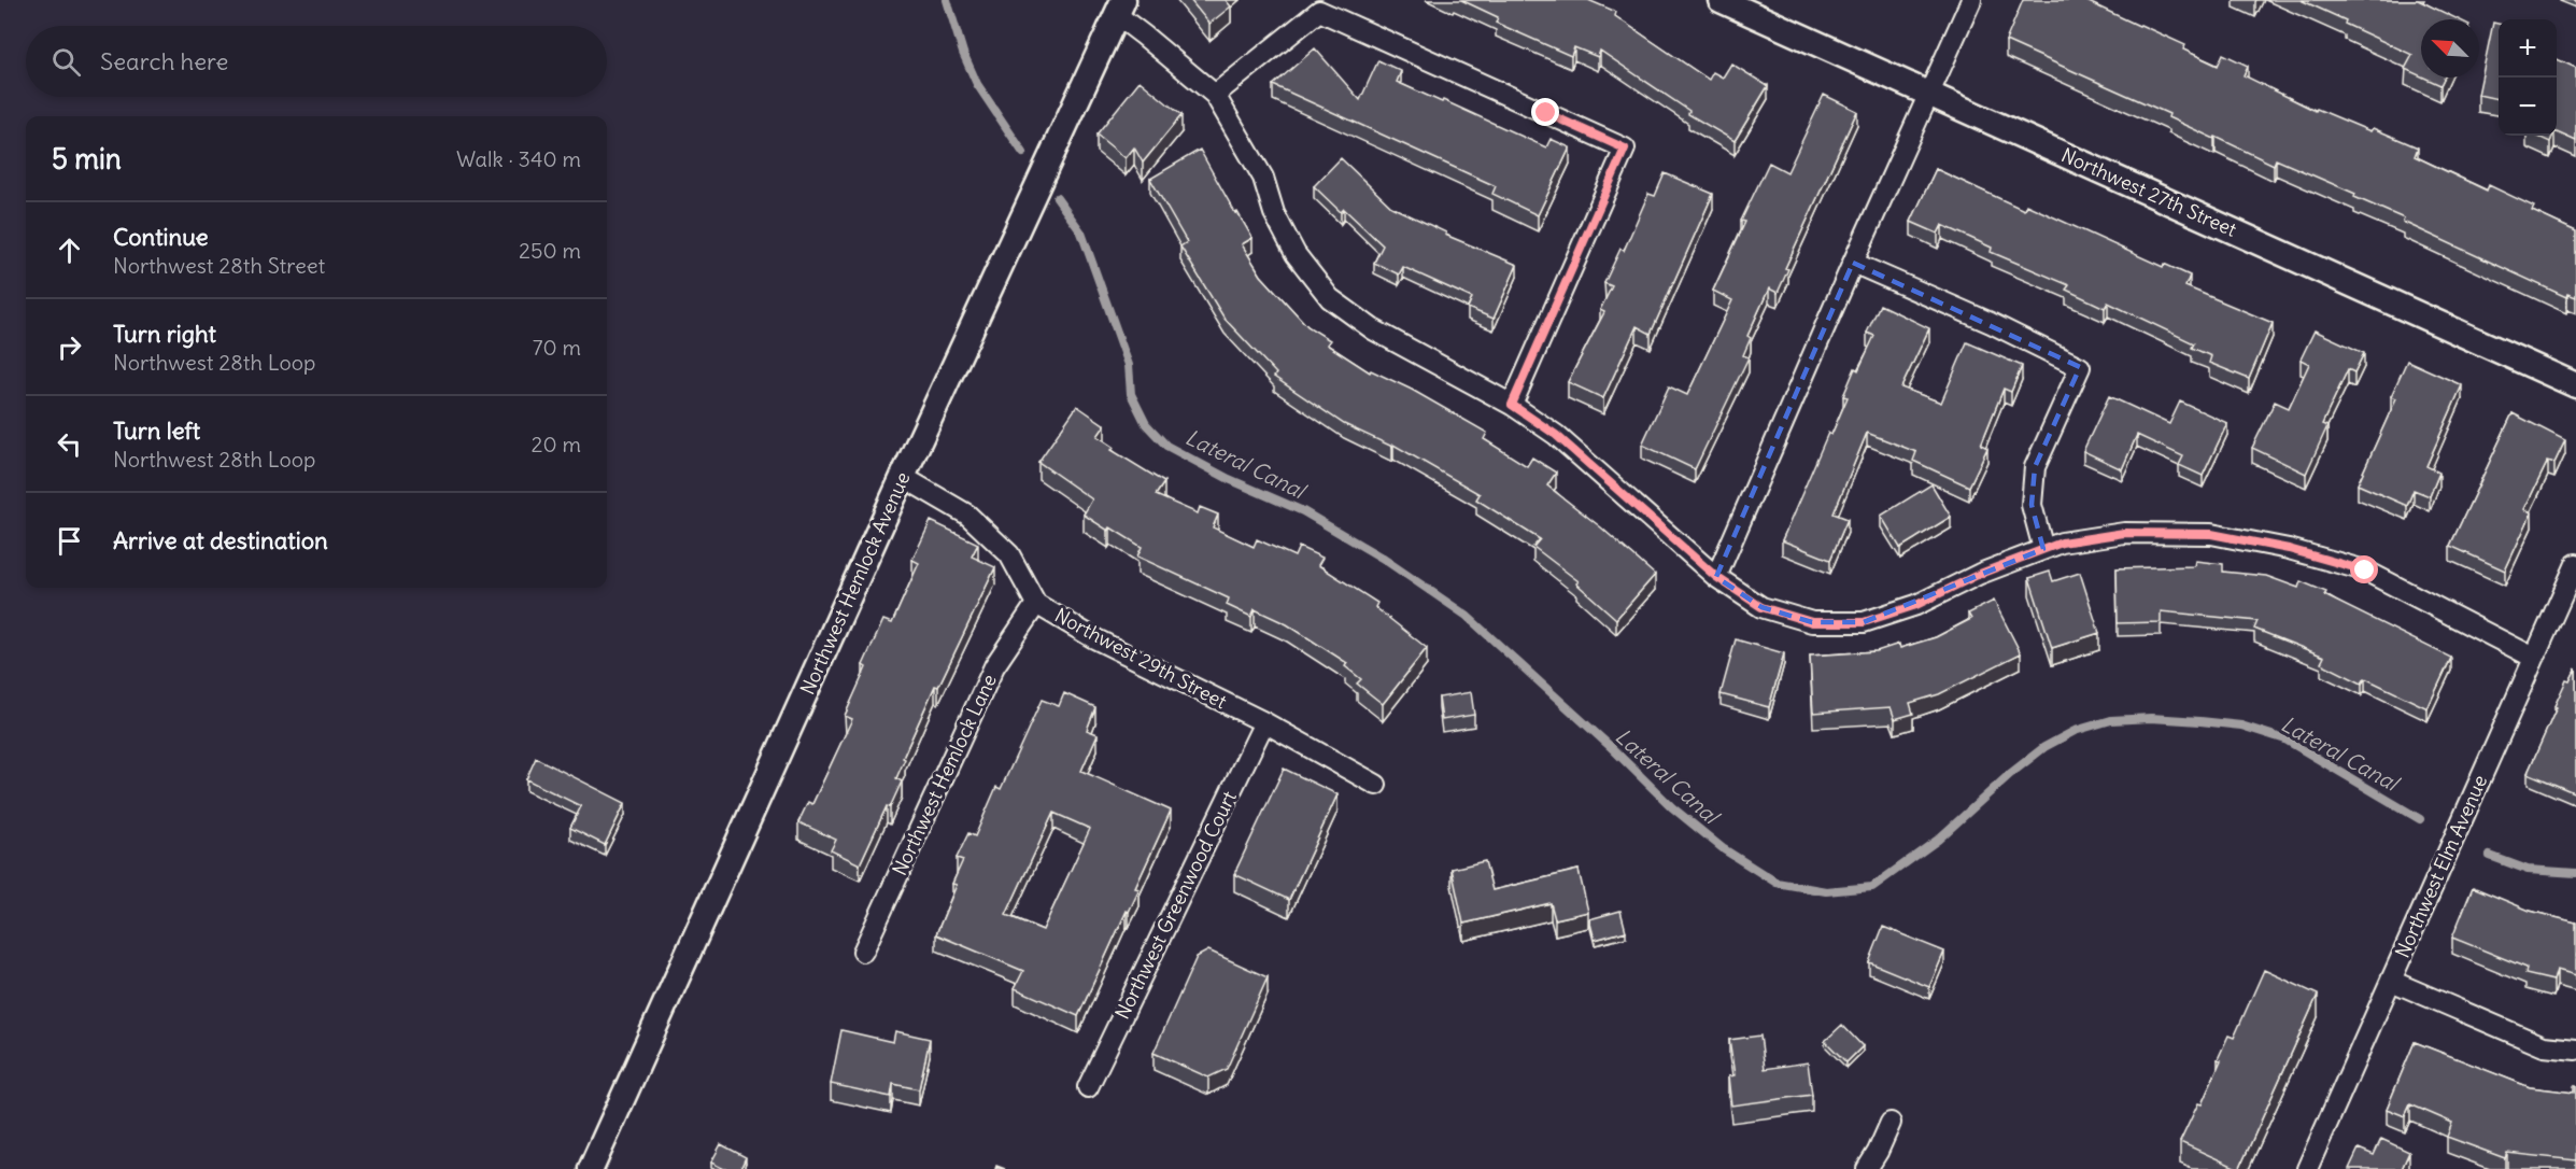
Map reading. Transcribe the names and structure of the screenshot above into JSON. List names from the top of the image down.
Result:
{
  "streets": {
    "street": [
      "Northwest 27th Street",
      "Northwest Hemlock Avenue",
      "Northwest 29th Street",
      "Northwest Hemlock Lane",
      "Northwest Elm Avenue",
      "Northwest Greenwood Court"
    ]
  },
  "crossings": [
    ["Northwest Hemlock Avenue", "Northwest 29th Street"],
    ["Northwest 29th Street", "Northwest Hemlock Lane"],
    ["Northwest 29th Street", "Northwest Greenwood Court"]
  ],
  "water": ["Lateral Canal"],
  "north": "top left",
  "page": {
    "map_buttons": ["+", "−"],
    "search": "Search here",
    "heading": ["5 min", "Walk · 340 m"],
    "list": [
      ["Continue", "Northwest 28th Street", "250 m"],
      ["Turn right", "Northwest 28th Loop", "70 m"],
      ["Turn left", "Northwest 28th Loop", "20 m"],
      "Arrive at destination"
    ]
  }
}
